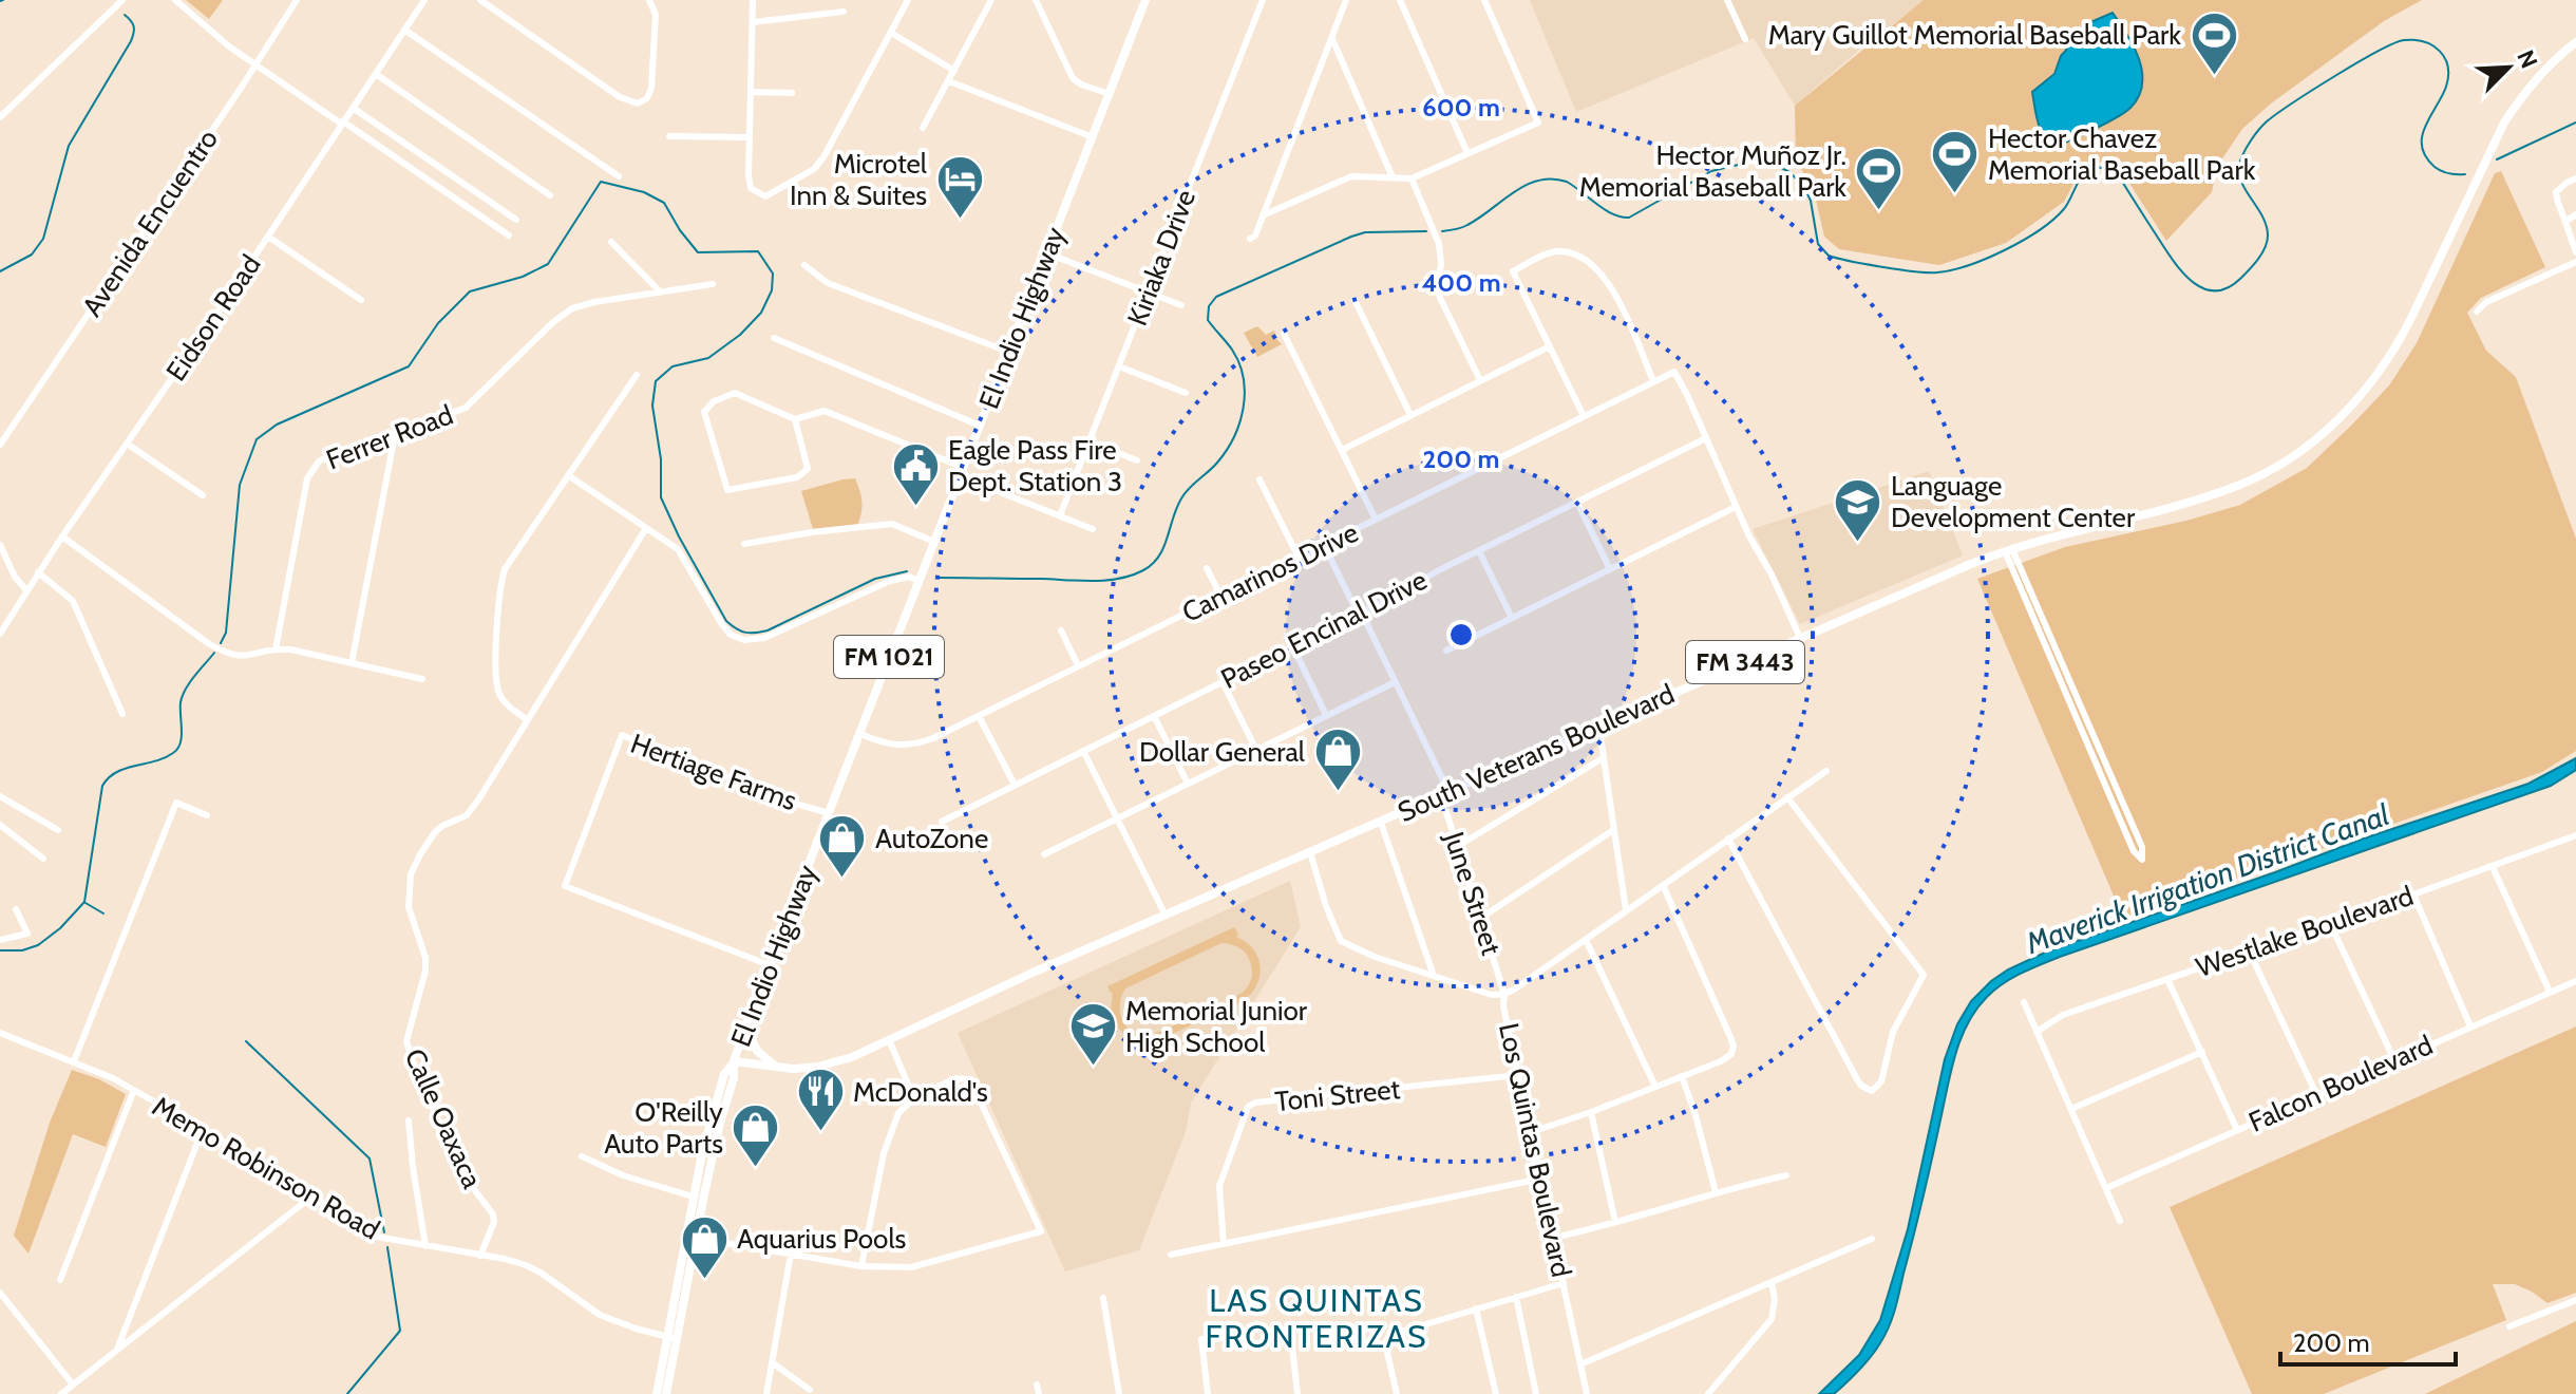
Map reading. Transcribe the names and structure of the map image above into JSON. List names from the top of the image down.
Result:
{
  "streets": {
    "main road": [
      "El Indio Highway",
      "FM 1021",
      "FM 3443",
      "South Veterans Boulevard"
    ],
    "street": [
      "Avenida Encuentro",
      "Kiriaka Drive",
      "Eidson Road",
      "Ferrer Road",
      "Camarinos Drive",
      "Paseo Encinal Drive",
      "Hertiage Farms",
      "June Street",
      "Westlake Boulevard",
      "Falcon Boulevard",
      "Toni Street",
      "Calle Oaxaca",
      "Los Quintas Boulevard",
      "Memo Robinson Road"
    ]
  },
  "crossings": [
    ["El Indio Highway", "Camarinos Drive"],
    ["El Indio Highway", "South Veterans Boulevard"],
    ["El Indio Highway", "Hertiage Farms"],
    ["El Indio Highway", "Memo Robinson Road"],
    ["Camarinos Drive", "Paseo Encinal Drive"],
    ["Camarinos Drive", "June Street"],
    ["Paseo Encinal Drive", "June Street"],
    ["South Veterans Boulevard", "June Street"],
    ["June Street", "Los Quintas Boulevard"],
    ["Toni Street", "Los Quintas Boulevard"],
    ["Calle Oaxaca", "Memo Robinson Road"]
  ],
  "districts": ["LAS QUINTAS FRONTERIZAS"],
  "water": ["Maverick Irrigation District Canal"],
  "places": {
    "sports": ["Mary Guillot Memorial Baseball Park", "Hector Chavez Memorial Baseball Park", "Hector Muñoz Jr. Memorial Baseball Park"],
    "hotel": ["Microtel Inn & Suites"],
    "public building": ["Eagle Pass Fire Dept. Station 3"],
    "school or university": ["Language Development Center", "Memorial Junior High School"],
    "shop": [
      "Dollar General",
      "AutoZone",
      "O'Reilly Auto Parts",
      "Aquarius Pools"
    ],
    "restaurant": ["McDonald's"]
  },
  "scale_bar": "200 m",
  "north": "top right",
  "rings": ["600 m", "400 m", "200 m"]
}
